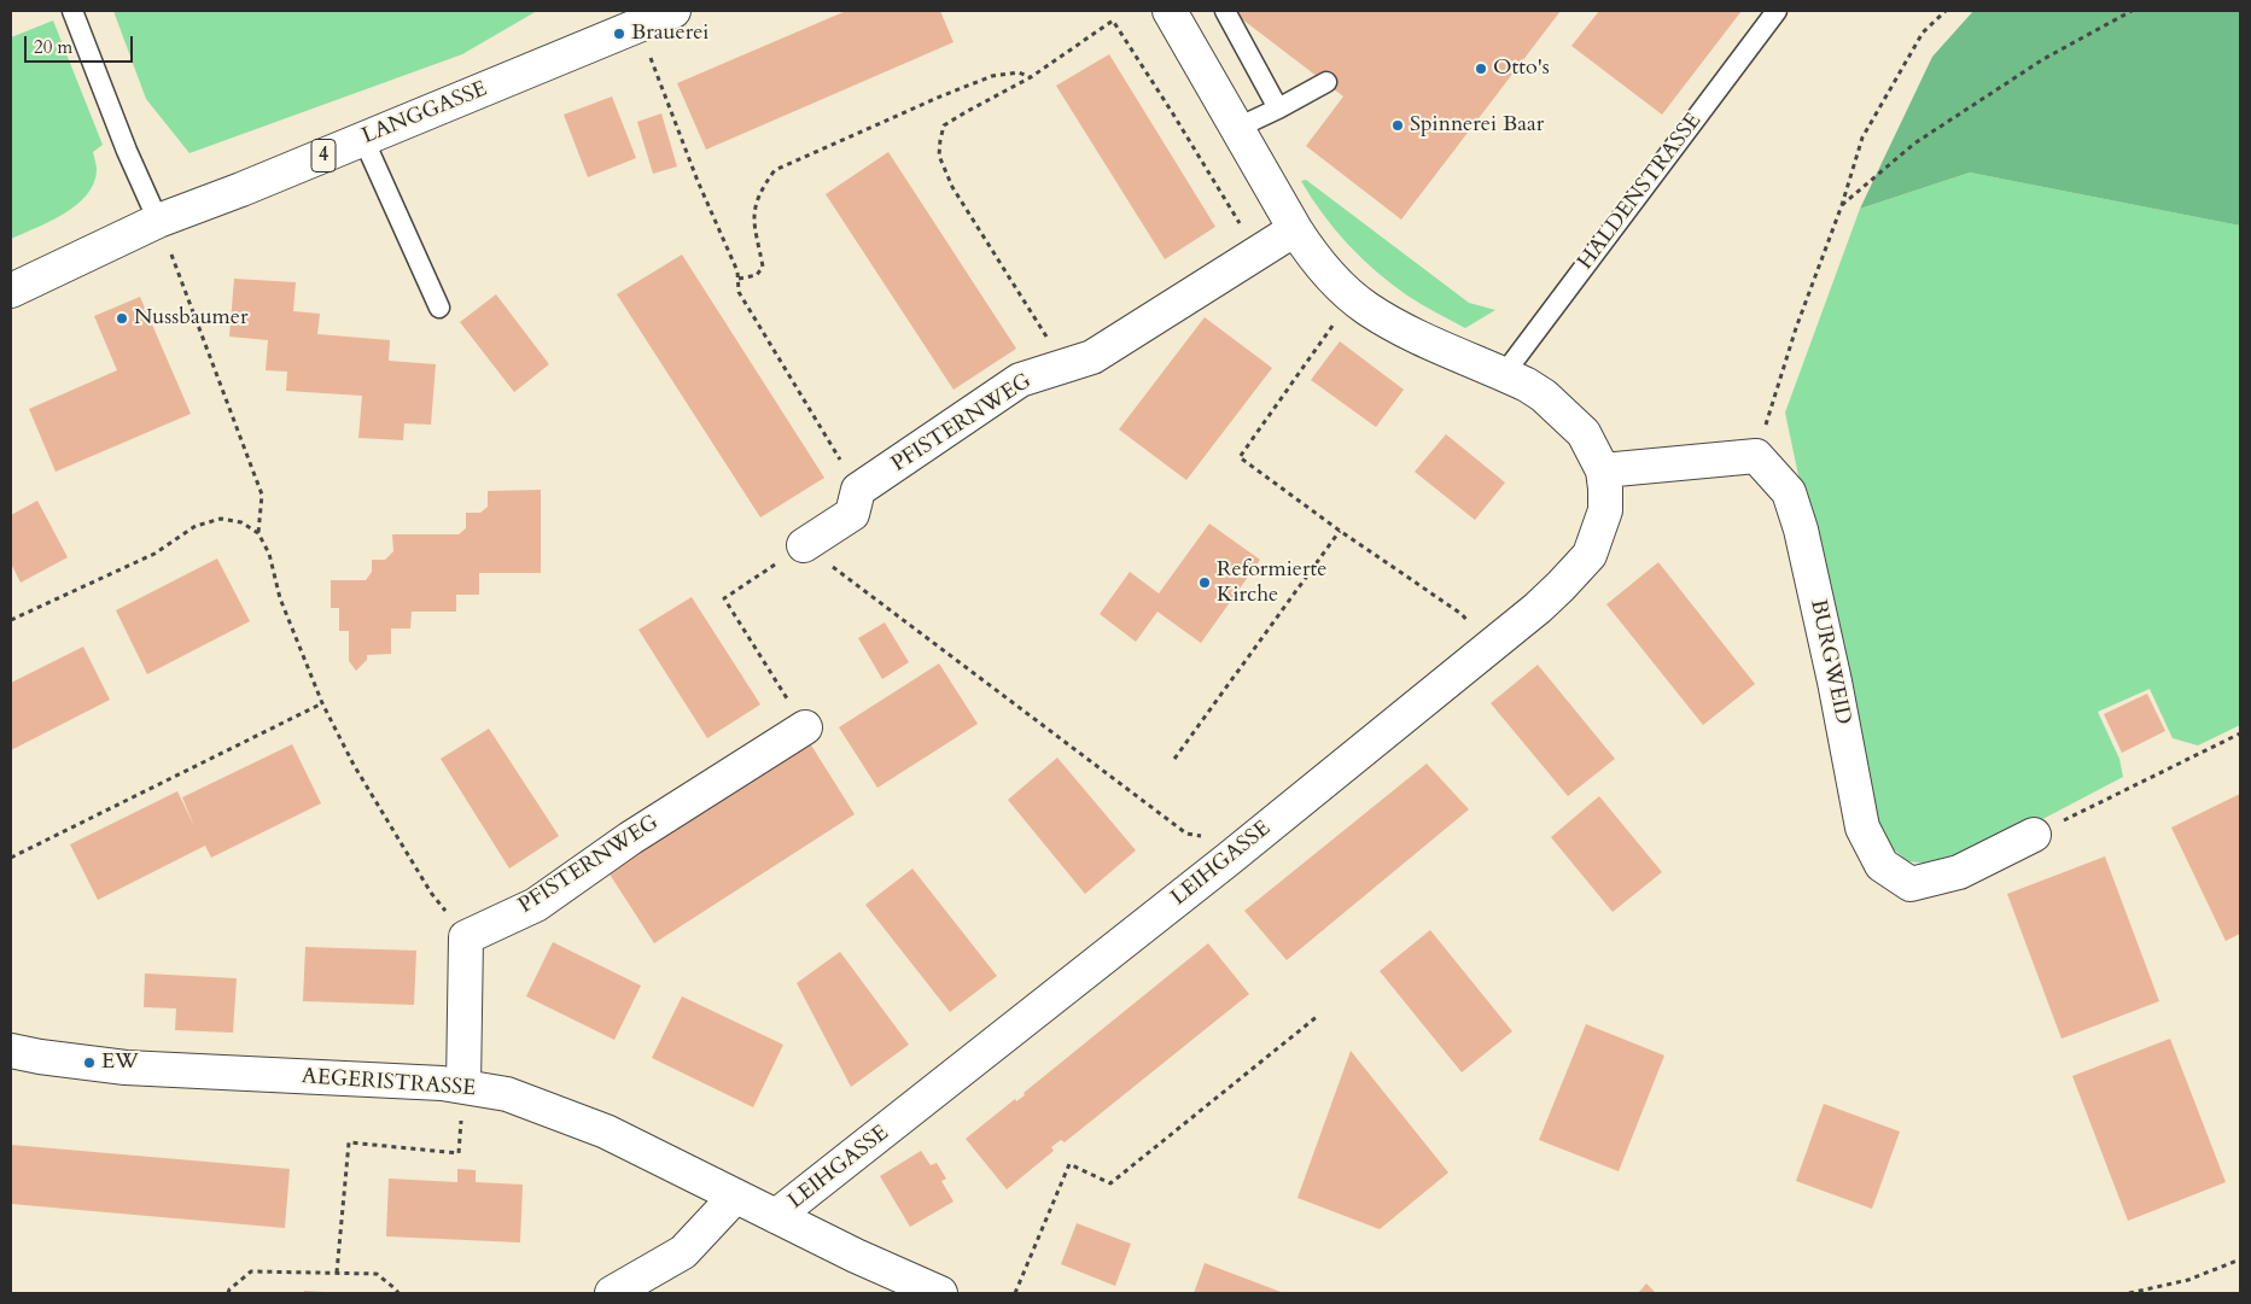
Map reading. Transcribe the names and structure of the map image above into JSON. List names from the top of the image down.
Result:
{
  "streets": {
    "street": [
      "LANGGASSE",
      "4",
      "PFISTERNWEG",
      "BURGWEID",
      "LEIHGASSE",
      "AEGERISTRASSE"
    ],
    "lane": ["HALDENSTRASSE"]
  },
  "crossings": [
    ["LEIHGASSE", "AEGERISTRASSE"]
  ],
  "places": [
    "Brauerei",
    "Otto's",
    "Spinnerei Baar",
    "Nussbaumer",
    "Reformierte Kirche",
    "EW"
  ],
  "scale_bar": "20 m"
}
